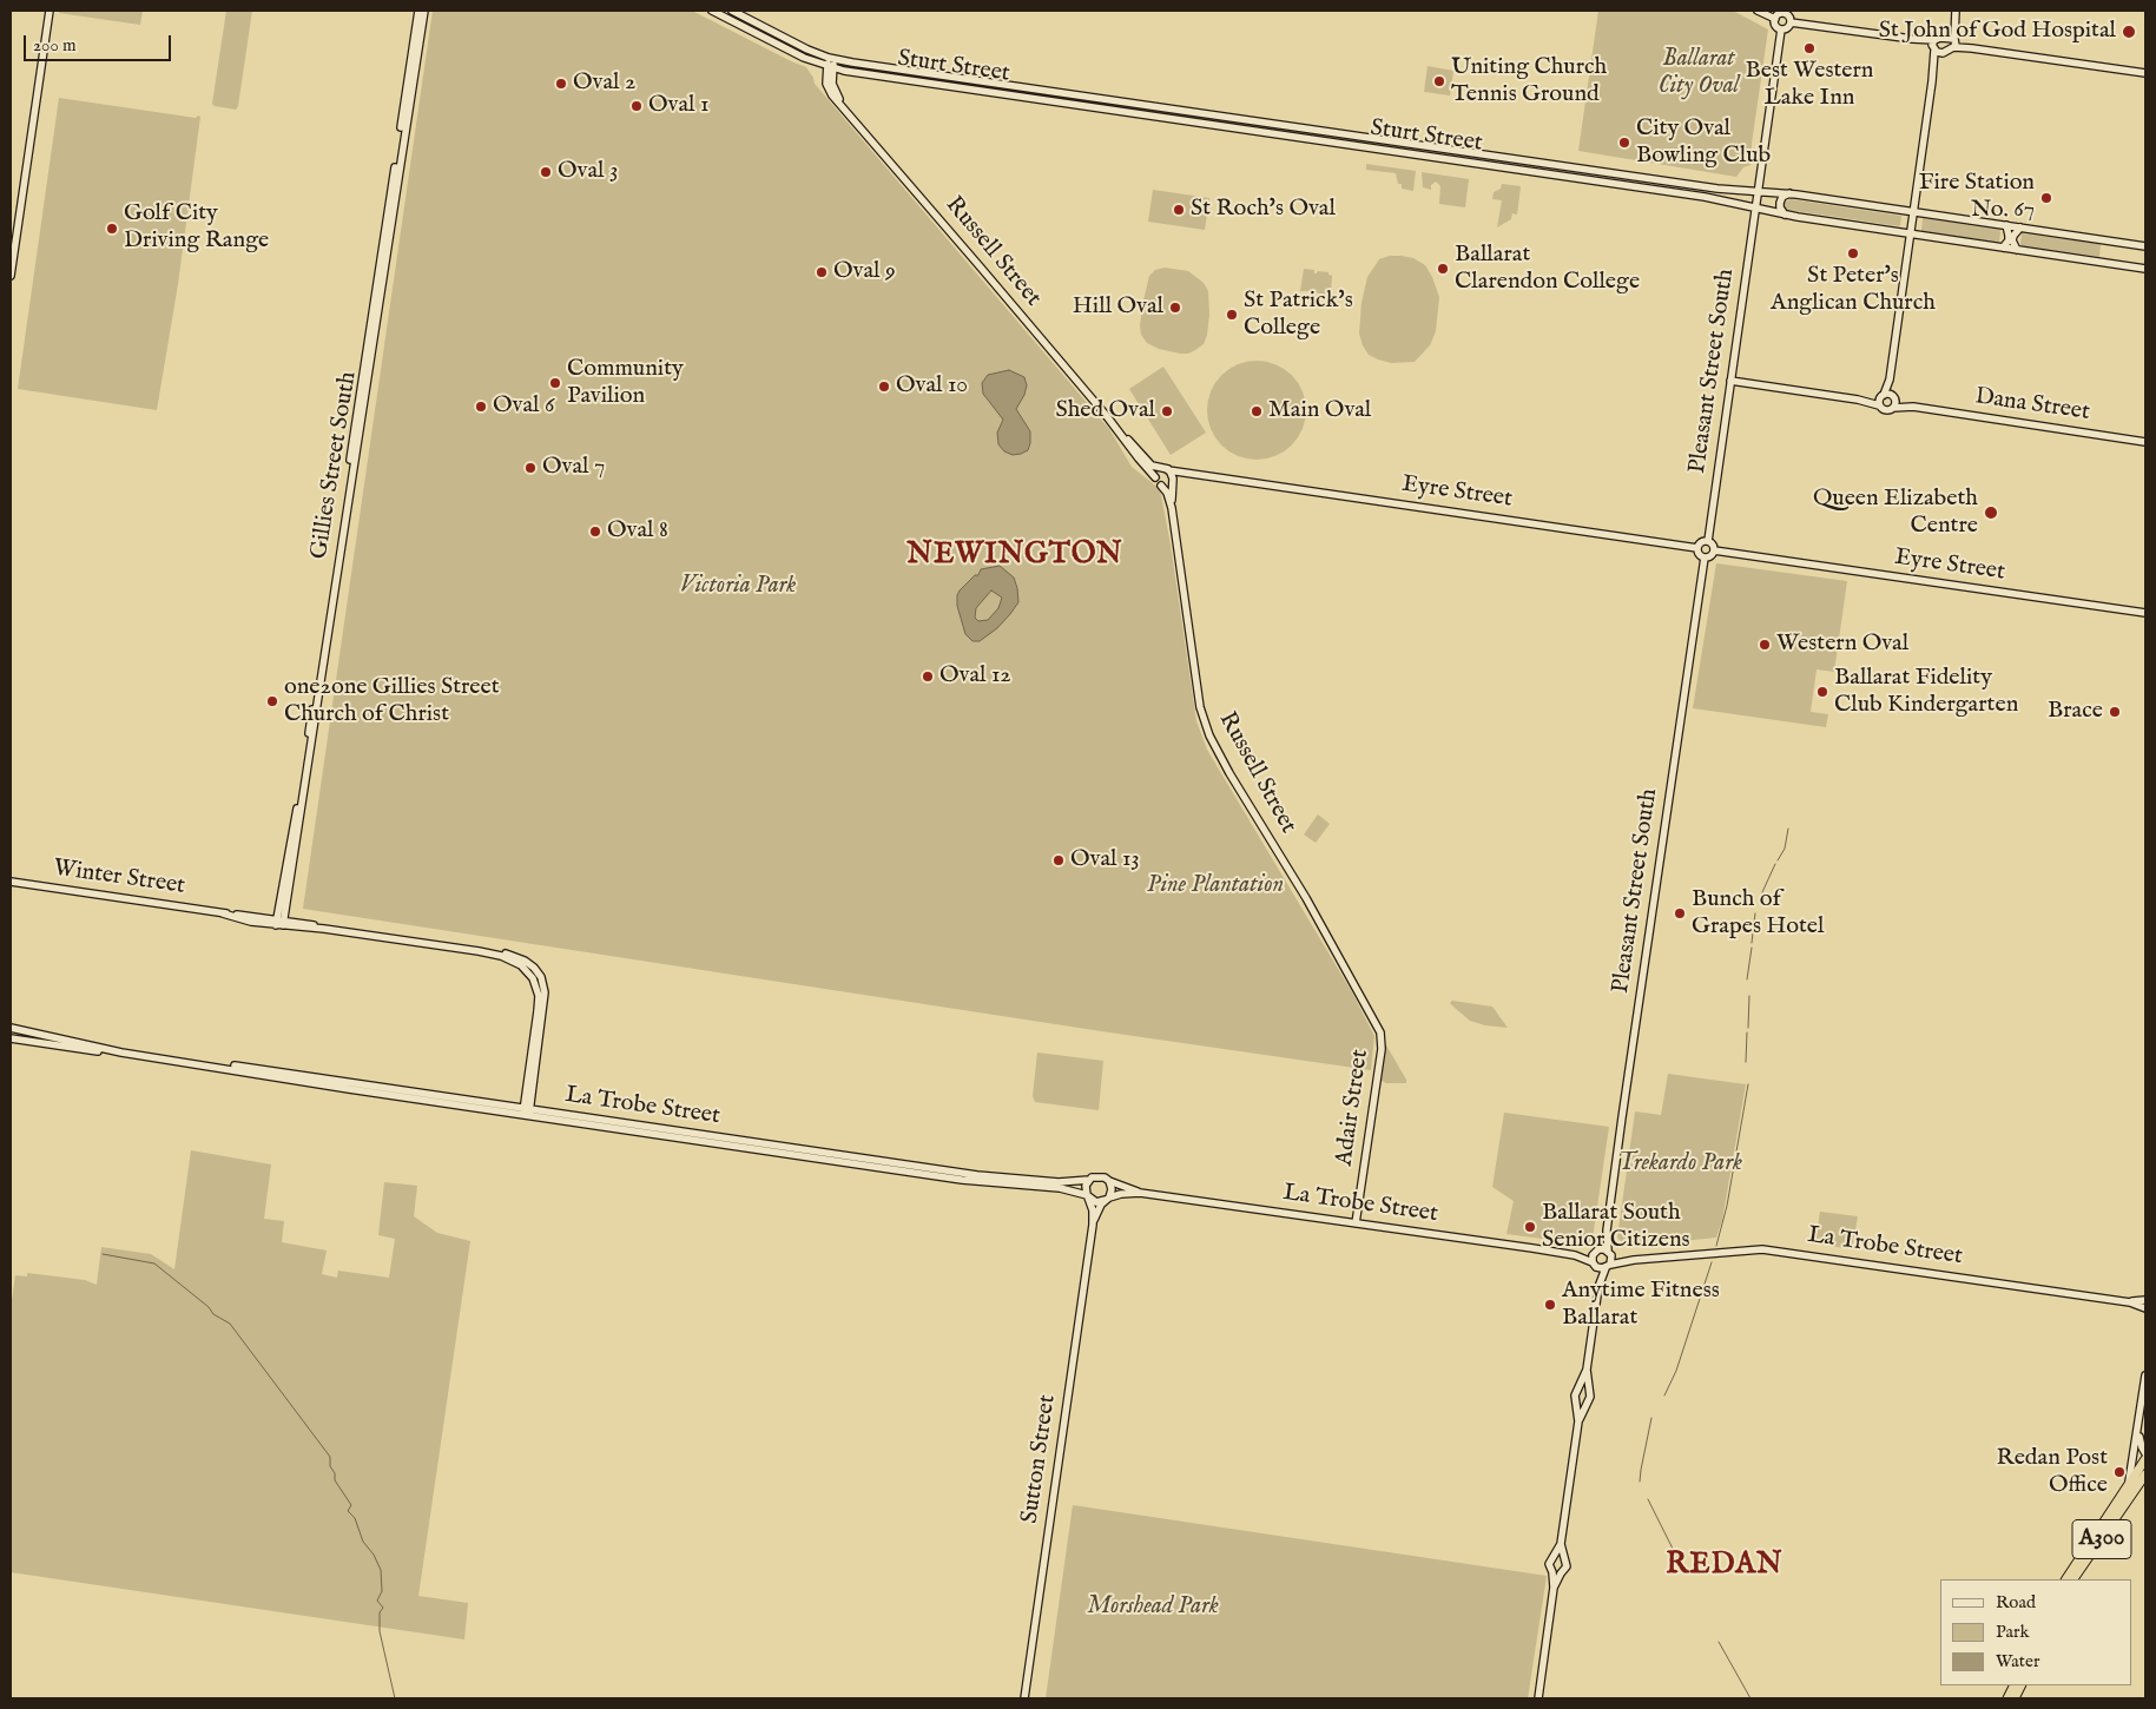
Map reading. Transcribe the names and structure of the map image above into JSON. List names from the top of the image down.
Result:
{
  "streets": {
    "highway": ["A300"],
    "main road": [
      "Sturt Street",
      "Russell Street",
      "Pleasant Street South",
      "Dana Street",
      "Gillies Street South",
      "Eyre Street",
      "Winter Street",
      "La Trobe Street",
      "Adair Street",
      "Sutton Street"
    ]
  },
  "crossings": [
    ["Sturt Street", "Russell Street"],
    ["Sturt Street", "Pleasant Street South"],
    ["Russell Street", "Eyre Street"],
    ["Russell Street", "Adair Street"],
    ["Pleasant Street South", "Eyre Street"],
    ["Pleasant Street South", "La Trobe Street"],
    ["Gillies Street South", "Winter Street"],
    ["Winter Street", "La Trobe Street"],
    ["La Trobe Street", "Adair Street"],
    ["La Trobe Street", "Sutton Street"]
  ],
  "districts": ["NEWINGTON", "REDAN"],
  "parks": [
    "Ballarat City Oval",
    "Victoria Park",
    "Pine Plantation",
    "Trekardo Park",
    "Morshead Park"
  ],
  "places": [
    "St John of God Hospital",
    "Best Western Lake Inn",
    "Uniting Church Tennis Ground",
    "Oval 2",
    "Oval 1",
    "City Oval Bowling Club",
    "Oval 3",
    "Fire Station No. 67",
    "St Roch's Oval",
    "Golf City Driving Range",
    "St Peter's Anglican Church",
    "Ballarat Clarendon College",
    "Oval 9",
    "Hill Oval",
    "St Patrick's College",
    "Community Pavilion",
    "Oval 10",
    "Oval 6",
    "Shed Oval",
    "Main Oval",
    "Oval 7",
    "Queen Elizabeth Centre",
    "Oval 8",
    "Western Oval",
    "Oval 12",
    "Ballarat Fidelity Club Kindergarten",
    "one2one Gillies Street Church of Christ",
    "Brace",
    "Oval 13",
    "Bunch of Grapes Hotel",
    "Ballarat South Senior Citizens",
    "Anytime Fitness Ballarat",
    "Redan Post Office"
  ],
  "legend": ["Road", "Park", "Water"],
  "scale_bar": "200 m"
}
